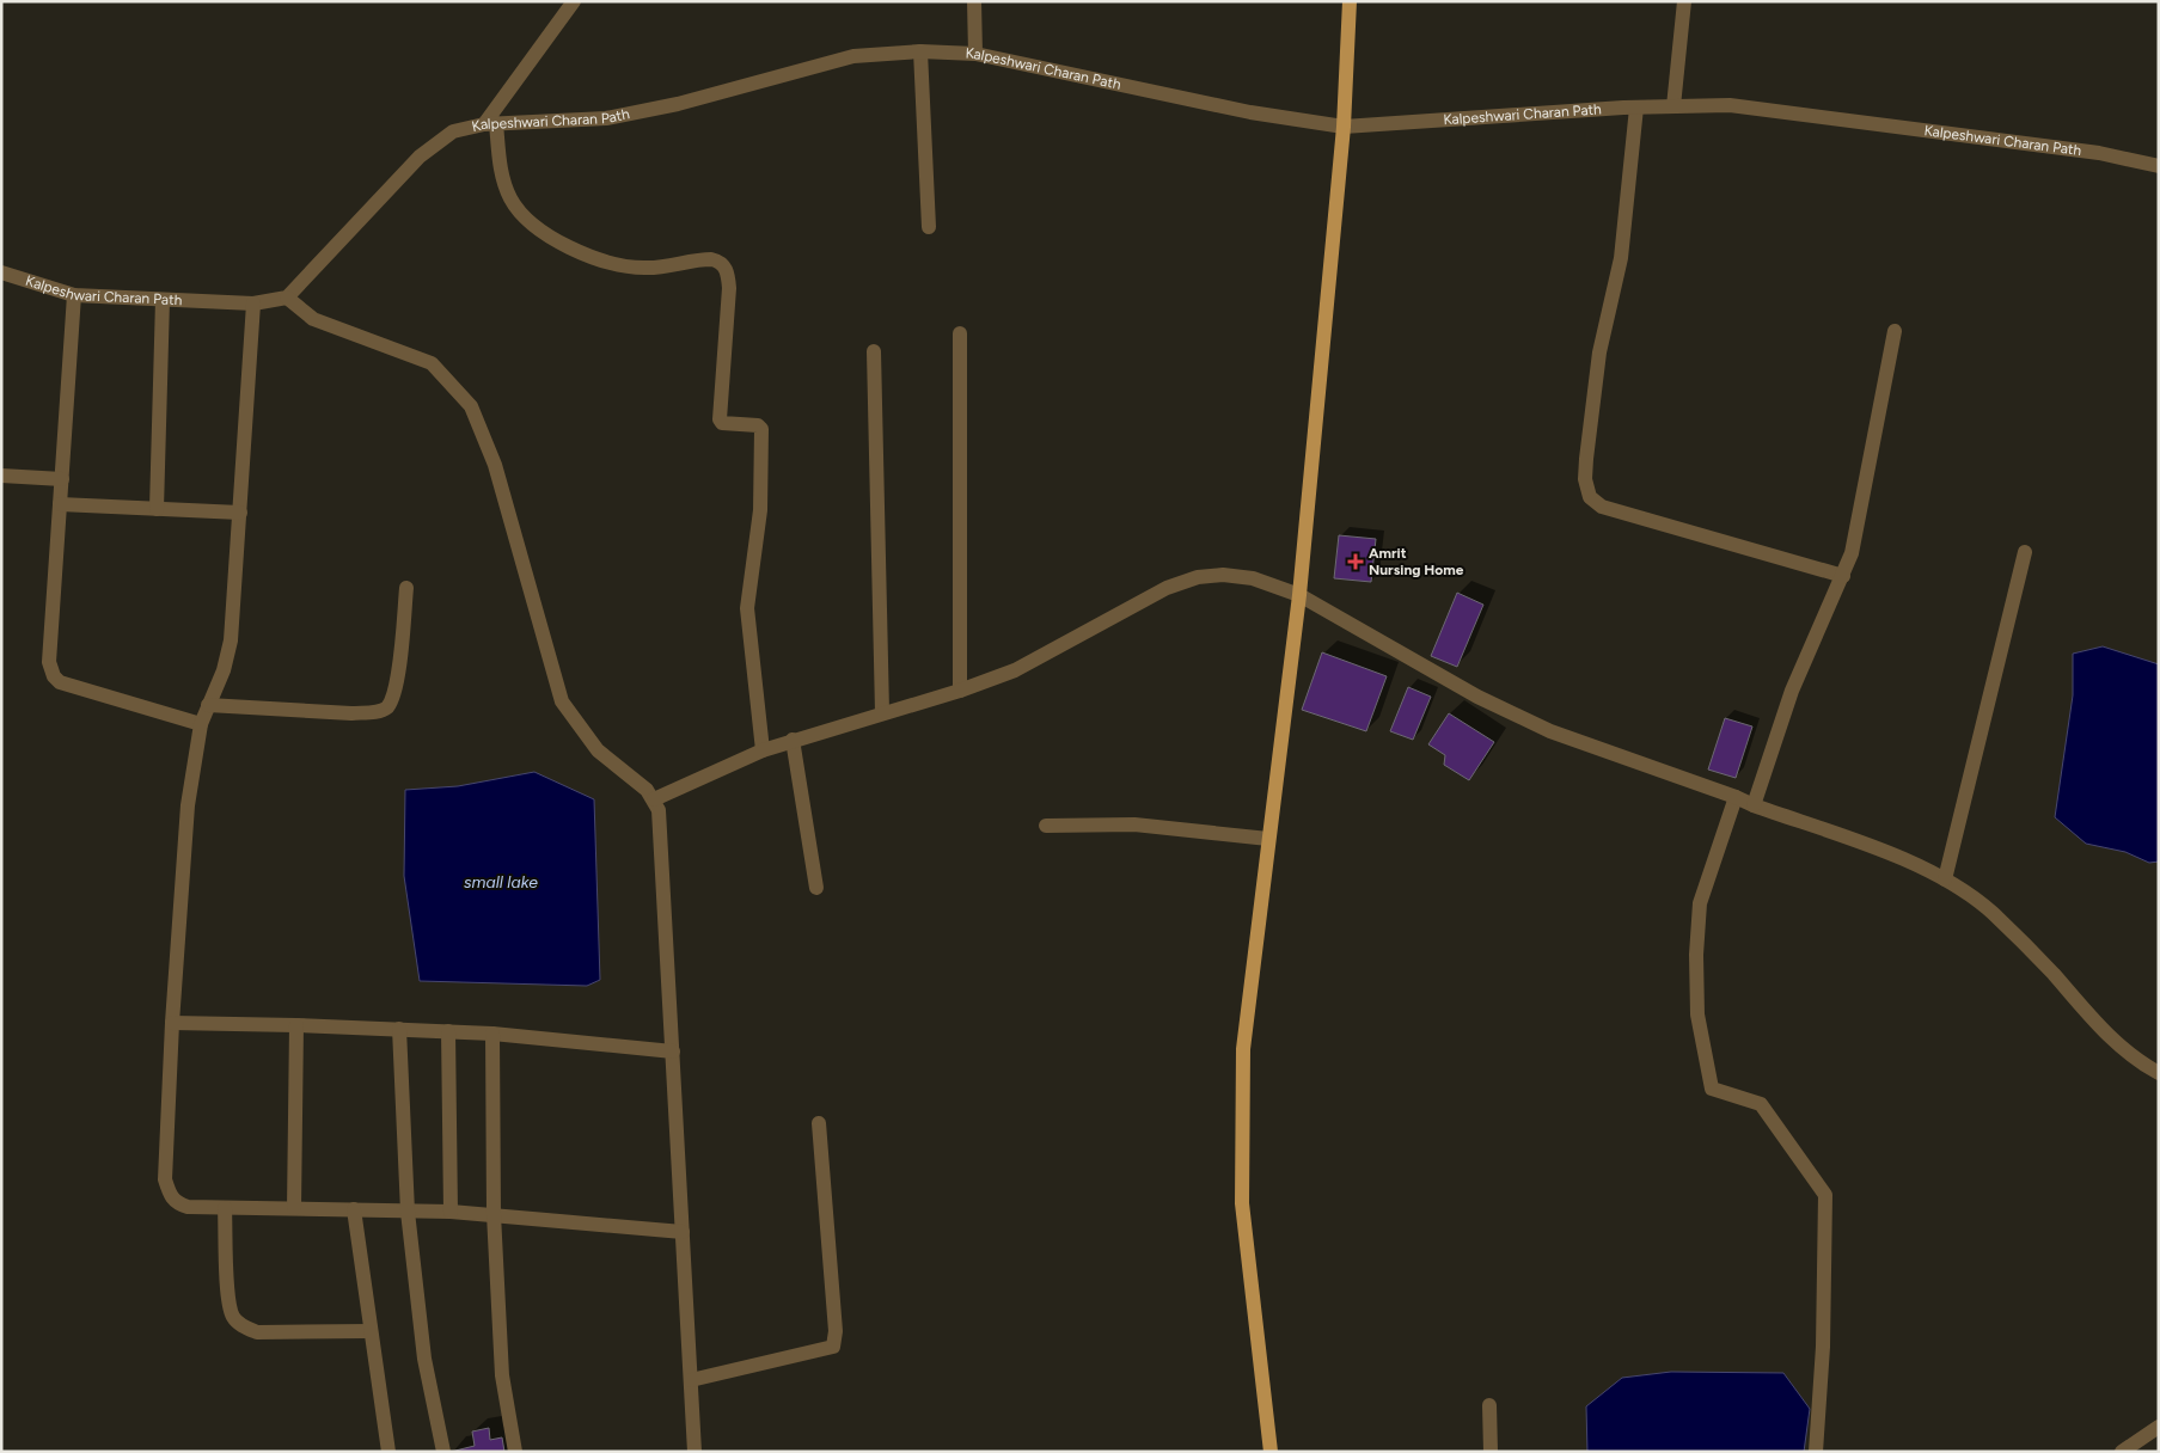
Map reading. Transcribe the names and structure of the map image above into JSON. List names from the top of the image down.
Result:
{
  "streets": {
    "street": ["Kalpeshwari Charan Path"]
  },
  "water": ["small lake"],
  "places": {
    "health": ["Amrit Nursing Home"]
  }
}
